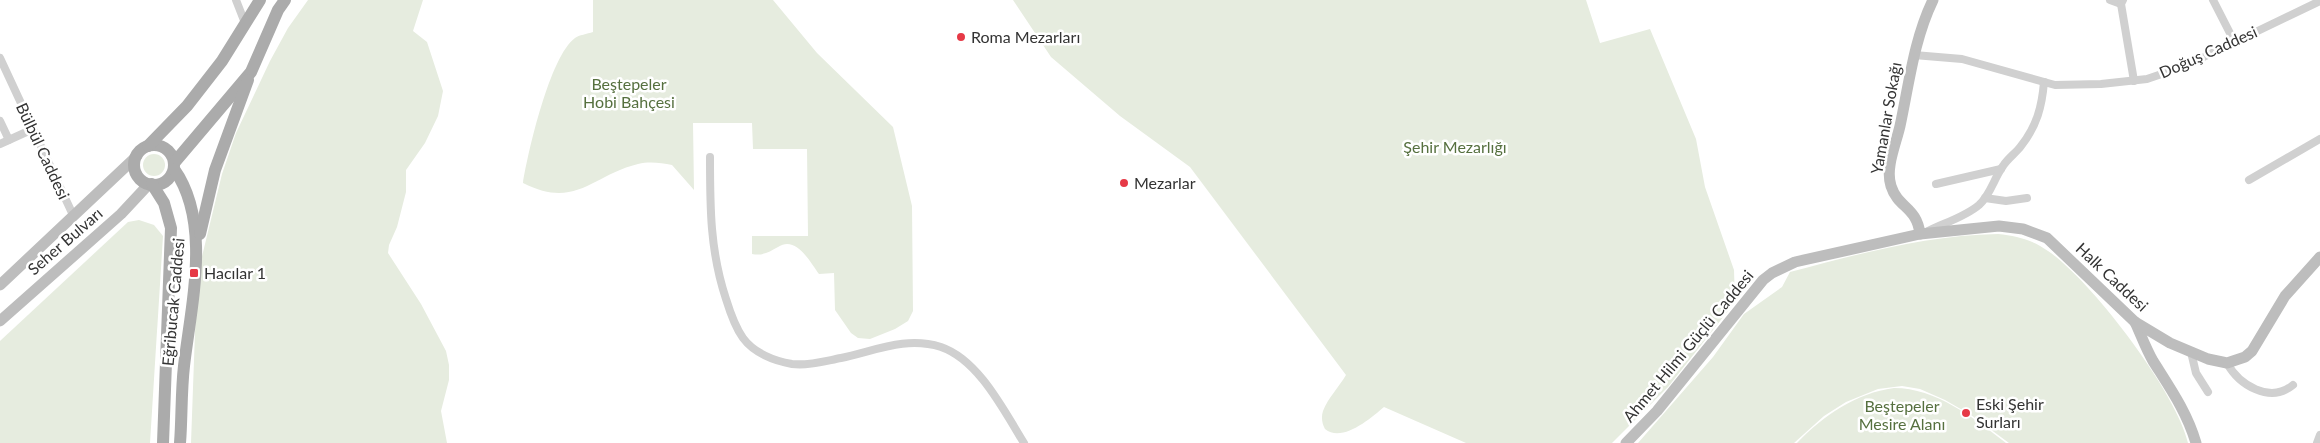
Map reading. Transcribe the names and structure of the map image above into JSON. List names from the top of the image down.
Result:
{
  "streets": {
    "main road": ["Eğribucak Caddesi"],
    "street": [
      "Doğuş Caddesi",
      "Yamanlar Sokağı",
      "Bülbül Caddesi",
      "Seher Bulvarı",
      "Halk Caddesi",
      "Ahmet Hilmi Güçlü Caddesi"
    ]
  },
  "crossings": [
    ["Doğuş Caddesi", "Yamanlar Sokağı"],
    ["Yamanlar Sokağı", "Halk Caddesi"],
    ["Yamanlar Sokağı", "Ahmet Hilmi Güçlü Caddesi"],
    ["Bülbül Caddesi", "Seher Bulvarı"],
    ["Seher Bulvarı", "Eğribucak Caddesi"],
    ["Halk Caddesi", "Ahmet Hilmi Güçlü Caddesi"]
  ],
  "parks": ["Beştepeler Hobi Bahçesi", "Şehir Mezarlığı", "Beştepeler Mesire Alanı"],
  "places": {
    "other": ["Roma Mezarları", "Mezarlar", "Eski Şehir Surları"],
    "transit": ["Hacılar 1"]
  }
}
